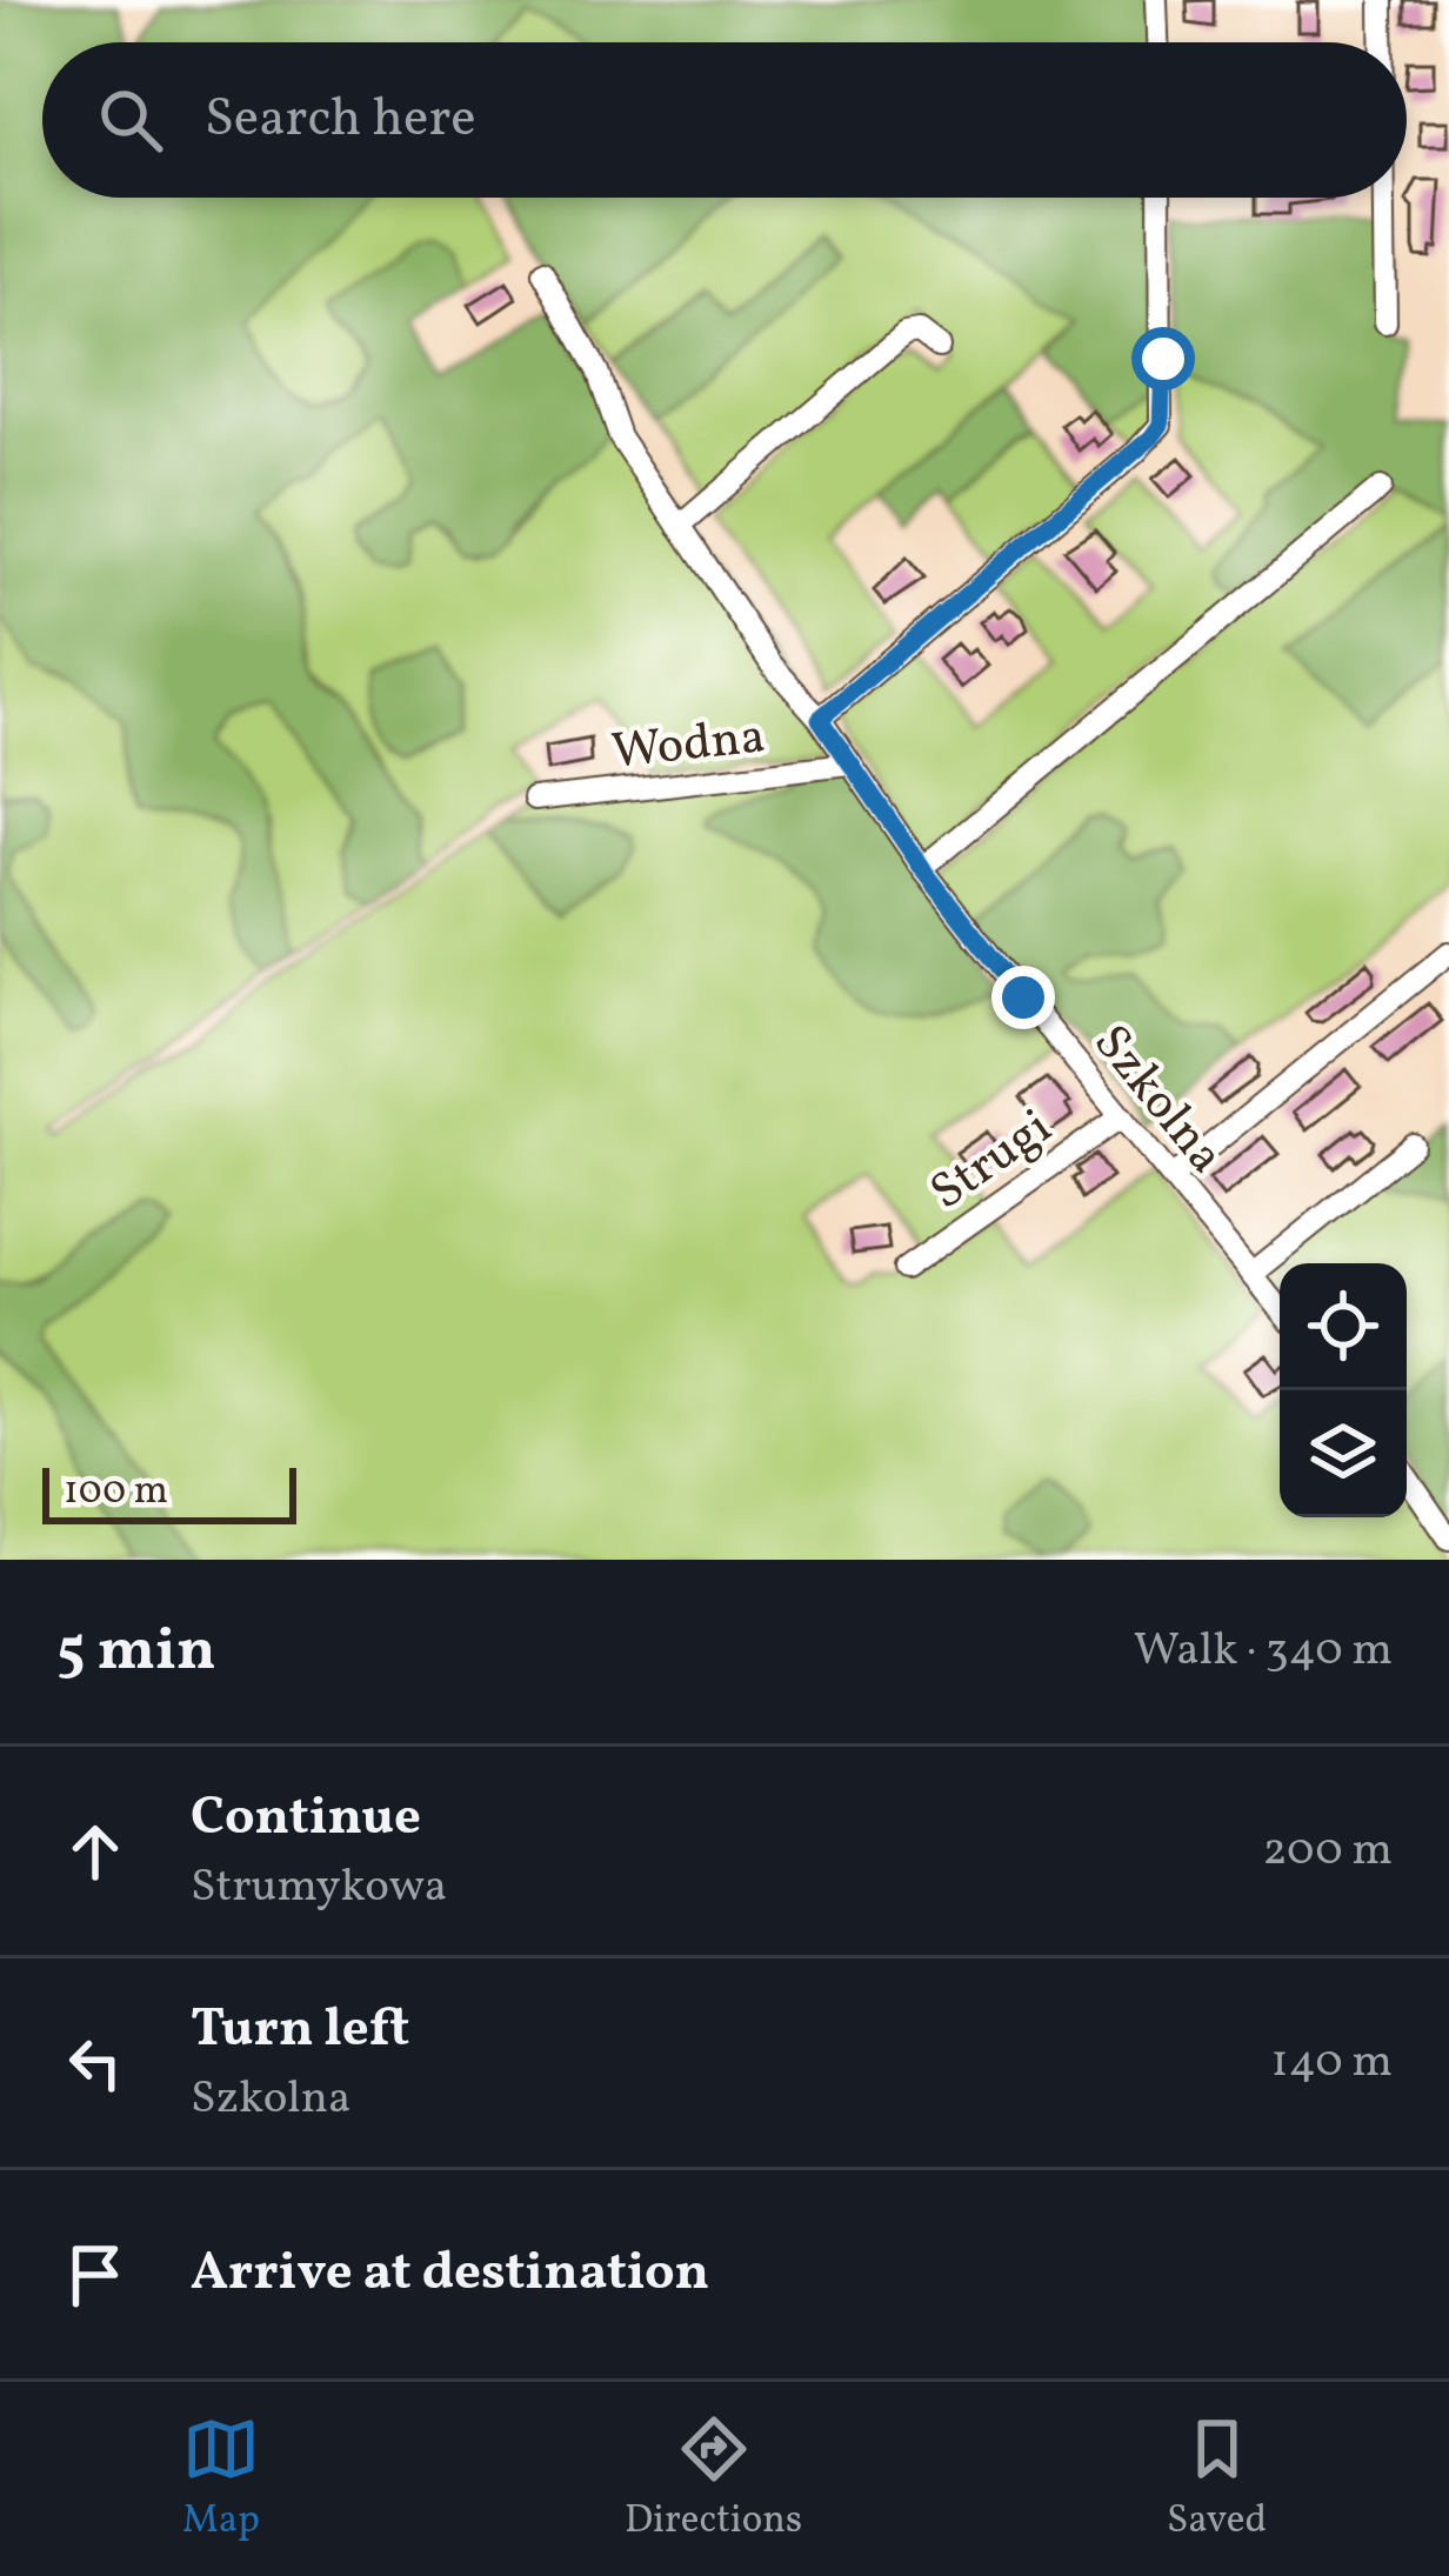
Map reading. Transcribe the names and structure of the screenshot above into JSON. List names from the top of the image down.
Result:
{
  "streets": {
    "street": ["Wodna", "Szkolna", "Strugi"]
  },
  "crossings": [
    ["Wodna", "Szkolna"],
    ["Szkolna", "Strugi"]
  ],
  "scale_bar": "100 m",
  "page": {
    "search": "Search here",
    "scale": "100 m",
    "heading": ["5 min", "Walk · 340 m"],
    "list": [
      ["Continue", "Strumykowa", "200 m"],
      ["Turn left", "Szkolna", "140 m"],
      "Arrive at destination"
    ],
    "nav": ["Map", "Directions", "Saved"]
  }
}
